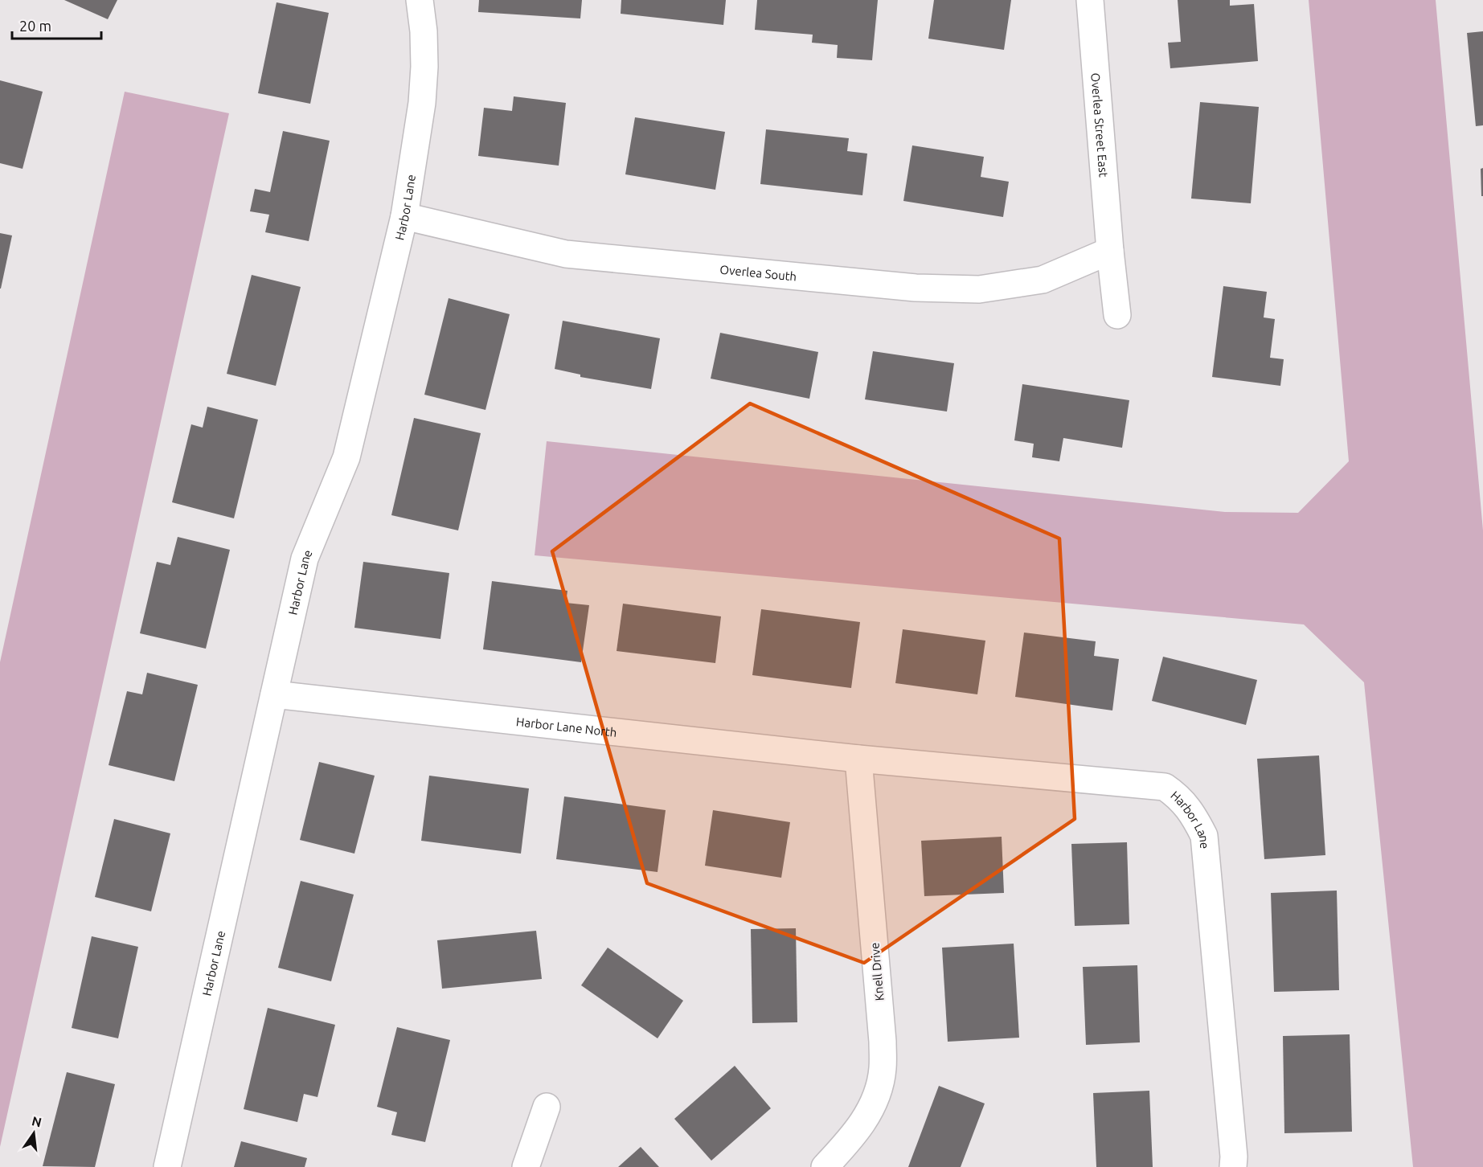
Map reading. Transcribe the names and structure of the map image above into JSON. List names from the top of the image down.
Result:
{
  "streets": {
    "street": [
      "Overlea Street East",
      "Harbor Lane",
      "Overlea South",
      "Harbor Lane North",
      "Knell Drive"
    ]
  },
  "crossings": [
    ["Overlea Street East", "Overlea South"],
    ["Harbor Lane", "Overlea South"],
    ["Harbor Lane", "Harbor Lane North"],
    ["Harbor Lane", "Knell Drive"],
    ["Harbor Lane North", "Knell Drive"]
  ],
  "scale_bar": "20 m",
  "north": "top"
}
